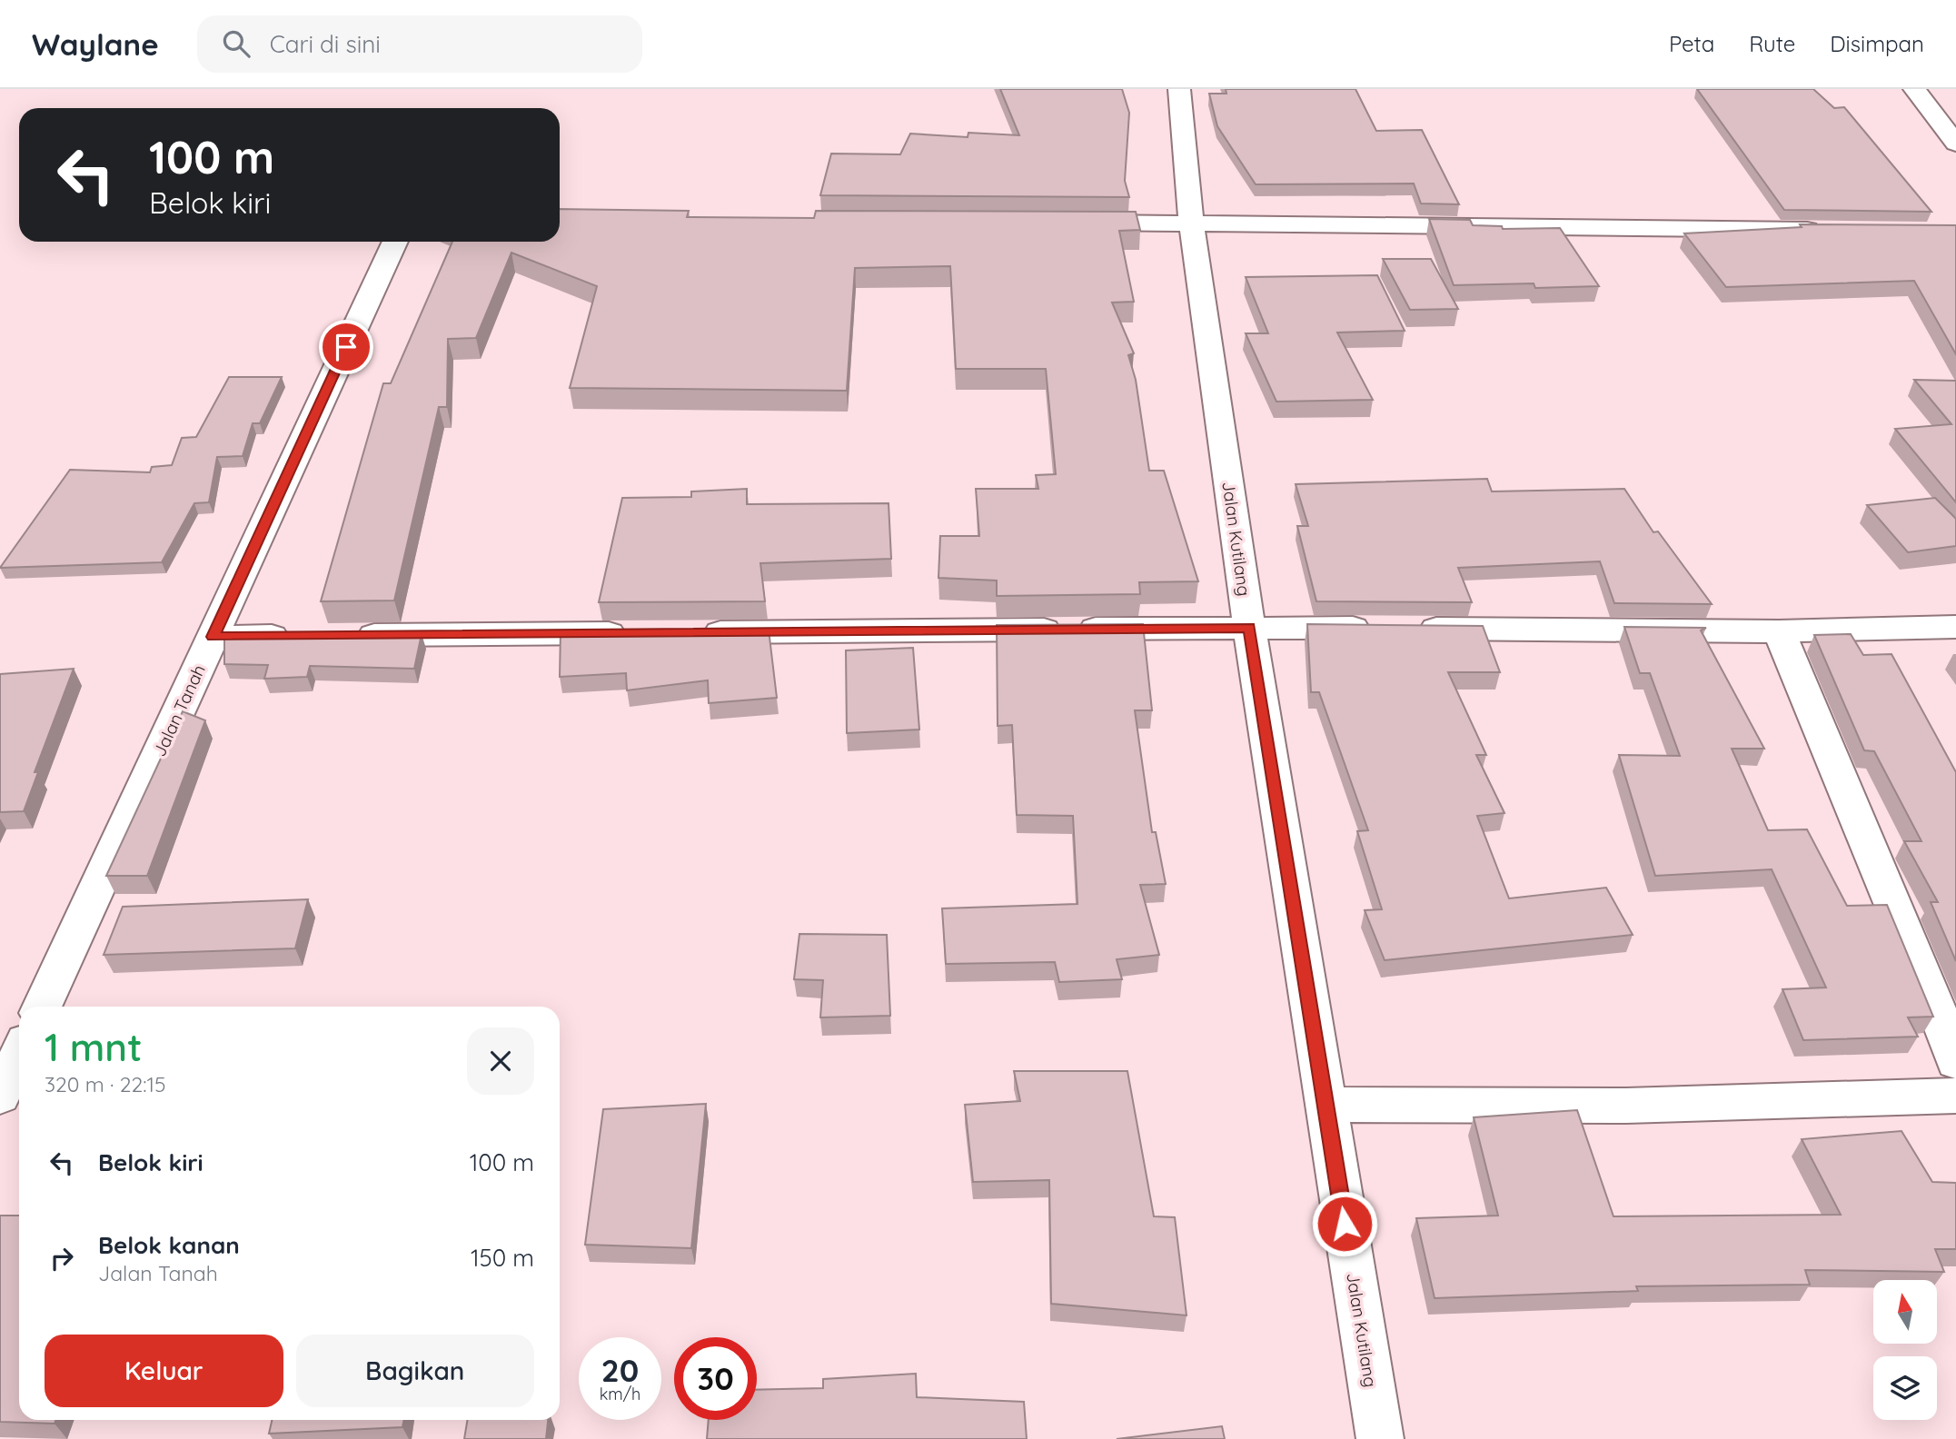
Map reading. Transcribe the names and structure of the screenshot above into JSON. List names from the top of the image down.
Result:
{
  "streets": {
    "street": ["Jalan Kutilang", "Jalan Tanah"]
  },
  "north": "top",
  "page": {
    "header": "Waylane",
    "search": "Cari di sini",
    "nav": ["Peta", "Rute", "Disimpan"],
    "turn": ["100 m", "Belok kiri"],
    "heading": ["1 mnt", "320 m · 22:15"],
    "list": [
      {
        "name": "Belok kiri",
        "value": "100 m"
      },
      {
        "name": "Belok kanan",
        "note": "Jalan Tanah",
        "value": "150 m"
      }
    ],
    "buttons": ["Keluar", "Bagikan"],
    "speed": "20 km/h",
    "limit": "30"
  }
}
